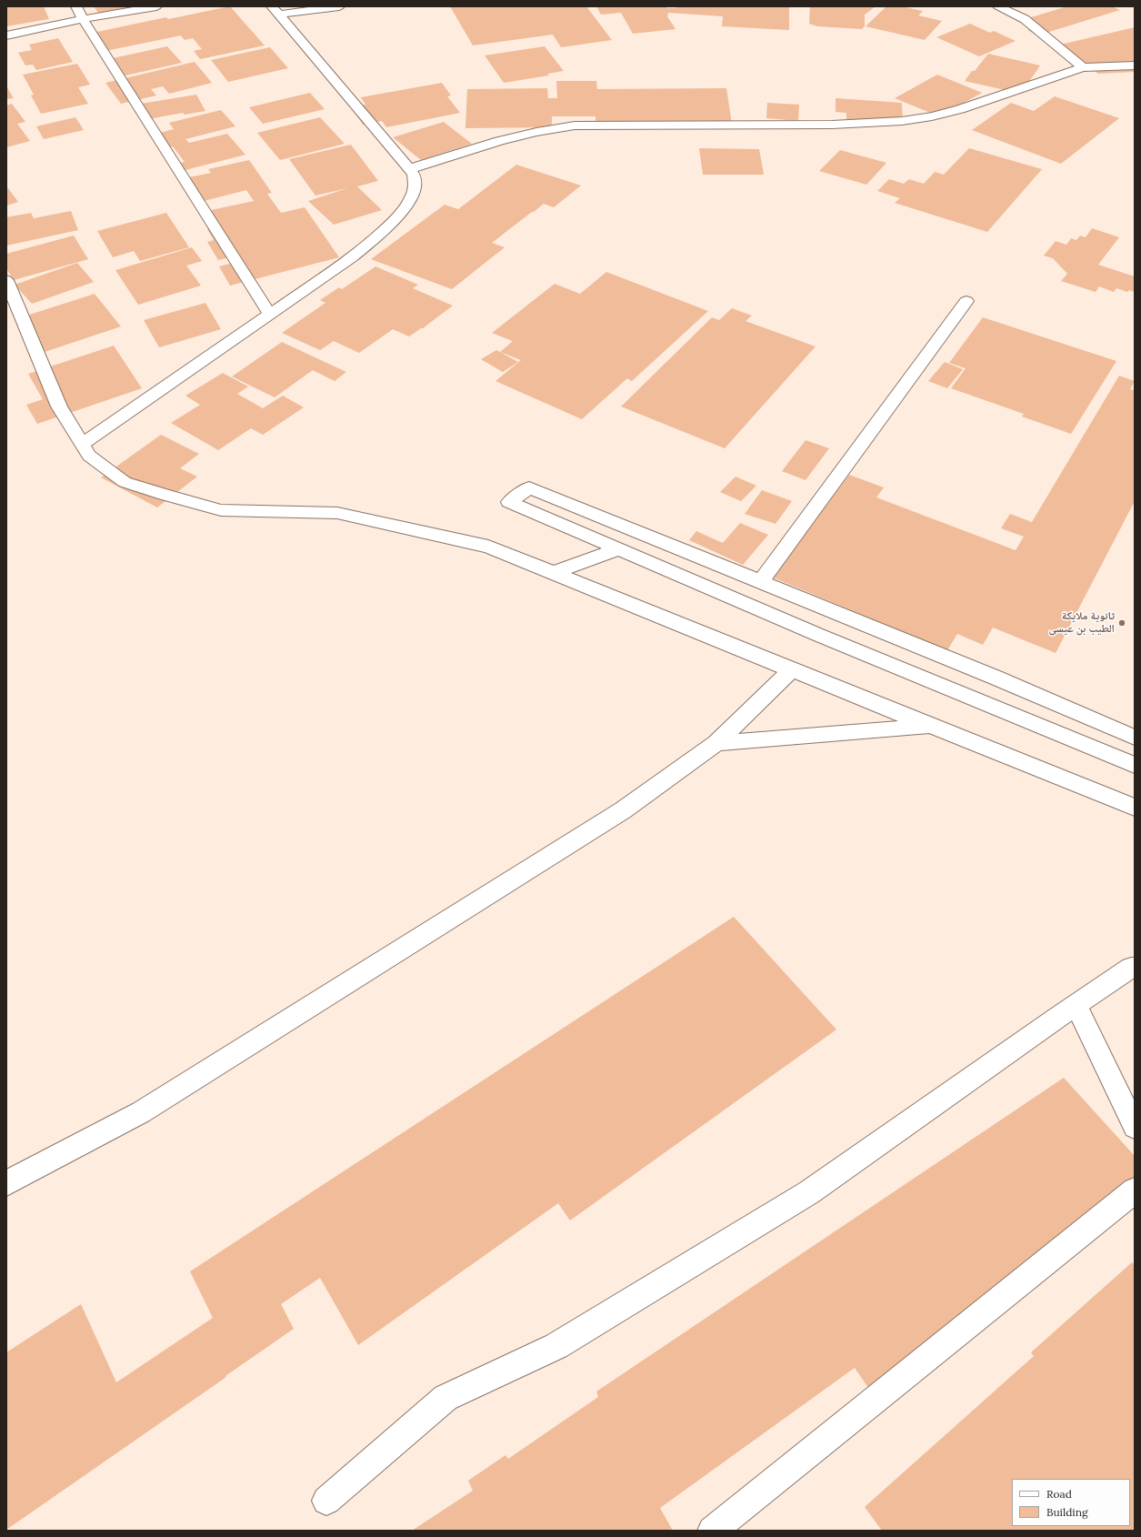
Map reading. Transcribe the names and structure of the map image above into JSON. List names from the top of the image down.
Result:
{
  "places": ["ثانوية ملايكة الطيب بن عيسى"],
  "legend": ["Road", "Building"]
}
